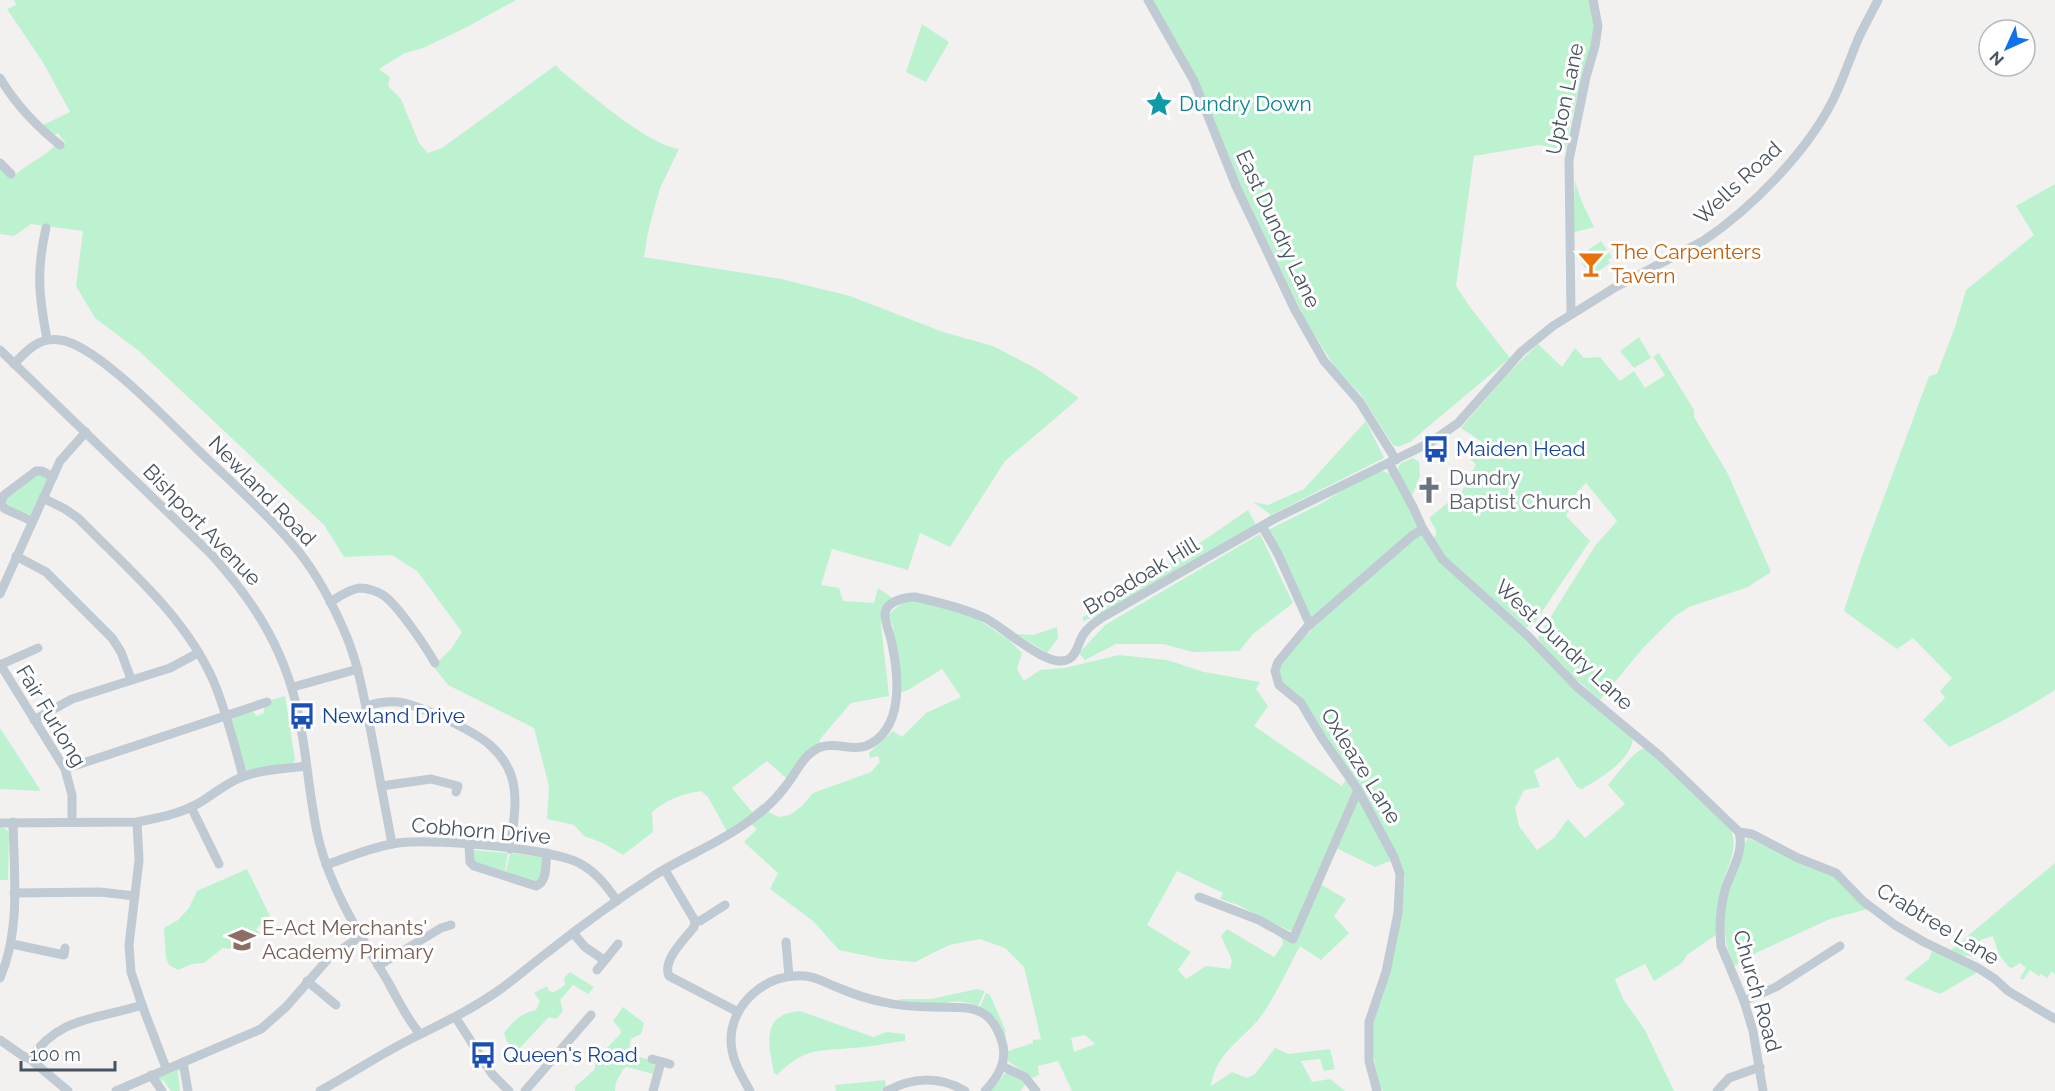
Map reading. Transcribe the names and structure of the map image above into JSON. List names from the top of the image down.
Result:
{
  "streets": {
    "street": [
      "Upton Lane",
      "Wells Road",
      "East Dundry Lane",
      "Newland Road",
      "Bishport Avenue",
      "Broadoak Hill",
      "West Dundry Lane",
      "Fair Furlong",
      "Oxleaze Lane",
      "Cobhorn Drive",
      "Crabtree Lane",
      "Church Road"
    ]
  },
  "crossings": [
    ["Upton Lane", "Wells Road"],
    ["Wells Road", "East Dundry Lane"],
    ["Wells Road", "Broadoak Hill"],
    ["Wells Road", "West Dundry Lane"],
    ["East Dundry Lane", "Broadoak Hill"],
    ["East Dundry Lane", "West Dundry Lane"],
    ["Newland Road", "Cobhorn Drive"],
    ["Bishport Avenue", "Cobhorn Drive"],
    ["Broadoak Hill", "West Dundry Lane"],
    ["West Dundry Lane", "Oxleaze Lane"],
    ["West Dundry Lane", "Crabtree Lane"],
    ["West Dundry Lane", "Church Road"],
    ["Crabtree Lane", "Church Road"]
  ],
  "places": {
    "place": ["Dundry Down"],
    "bar": ["The Carpenters Tavern"],
    "bus stop": ["Maiden Head", "Newland Drive", "Queen's Road"],
    "church": ["Dundry Baptist Church"],
    "school or university": ["E-Act Merchants' Academy Primary"]
  },
  "scale_bar": "100 m",
  "north": "bottom left"
}
